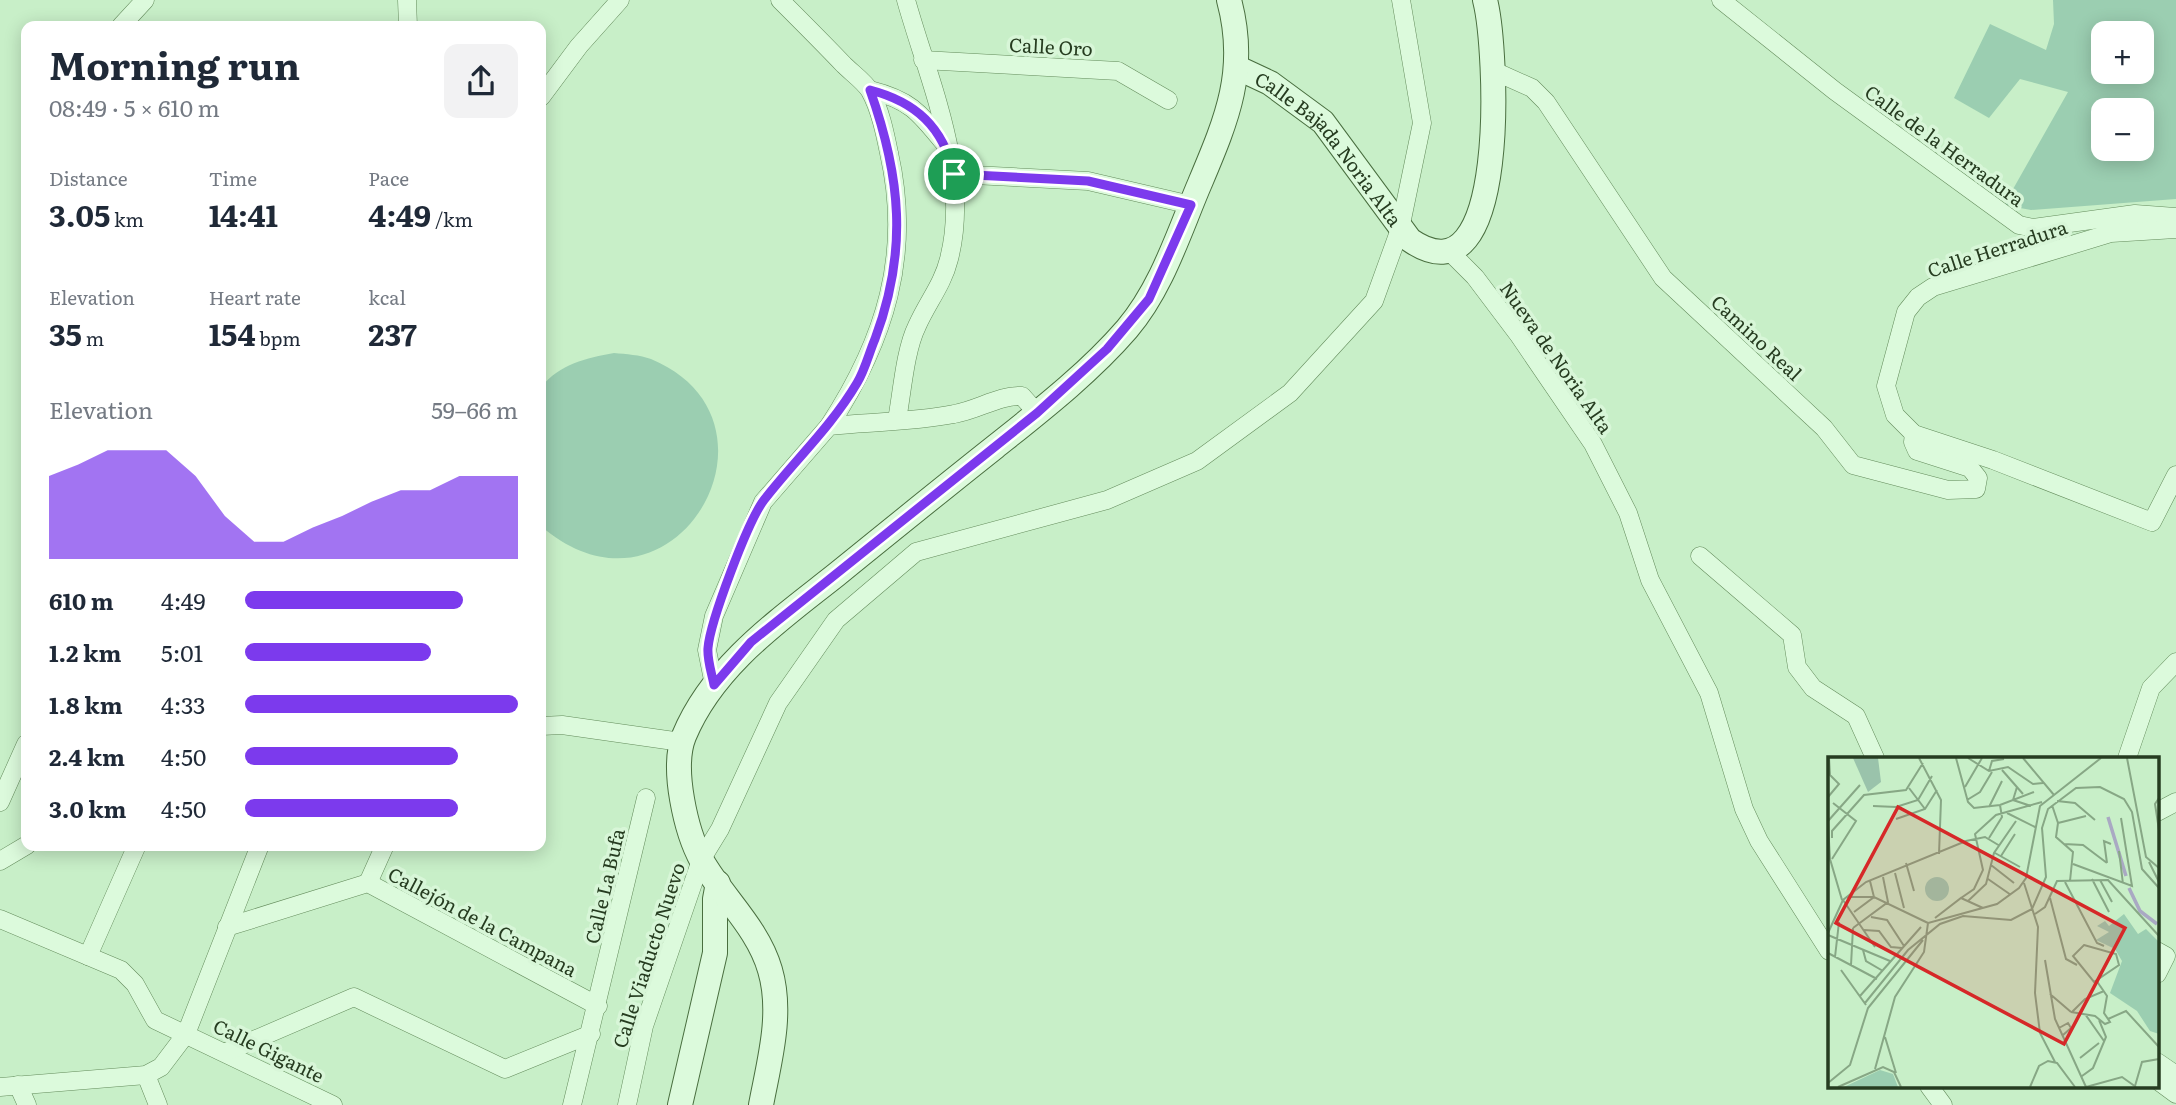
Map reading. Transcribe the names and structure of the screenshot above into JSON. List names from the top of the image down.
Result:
{
  "streets": {
    "street": [
      "Calle Oro",
      "Calle de la Herradura",
      "Calle Bajada Noria Alta",
      "Calle Herradura",
      "Camino Real",
      "Nueva de Noria Alta",
      "Calle La Bufa",
      "Callejón de la Campana",
      "Calle Viaducto Nuevo",
      "Calle Gigante"
    ]
  },
  "crossings": [
    ["Calle Bajada Noria Alta", "Nueva de Noria Alta"],
    ["Calle Bajada Noria Alta", "Calle Viaducto Nuevo"],
    ["Calle Herradura", "Camino Real"],
    ["Calle La Bufa", "Callejón de la Campana"]
  ],
  "page": {
    "map_buttons": ["+", "−"],
    "heading": ["Morning run", "08:49 · 5 × 610 m"],
    "stats": [
      ["Distance", "3.05 km"],
      ["Time", "14:41"],
      ["Pace", "4:49 /km"],
      ["Elevation", "35 m"],
      ["Heart rate", "154 bpm"],
      ["kcal", "237"]
    ],
    "chart": ["Elevation", "59–66 m"],
    "list": [
      {
        "name": "610 m",
        "note": "4:49"
      },
      {
        "name": "1.2 km",
        "note": "5:01"
      },
      {
        "name": "1.8 km",
        "note": "4:33"
      },
      {
        "name": "2.4 km",
        "note": "4:50"
      },
      {
        "name": "3.0 km",
        "note": "4:50"
      }
    ]
  }
}
